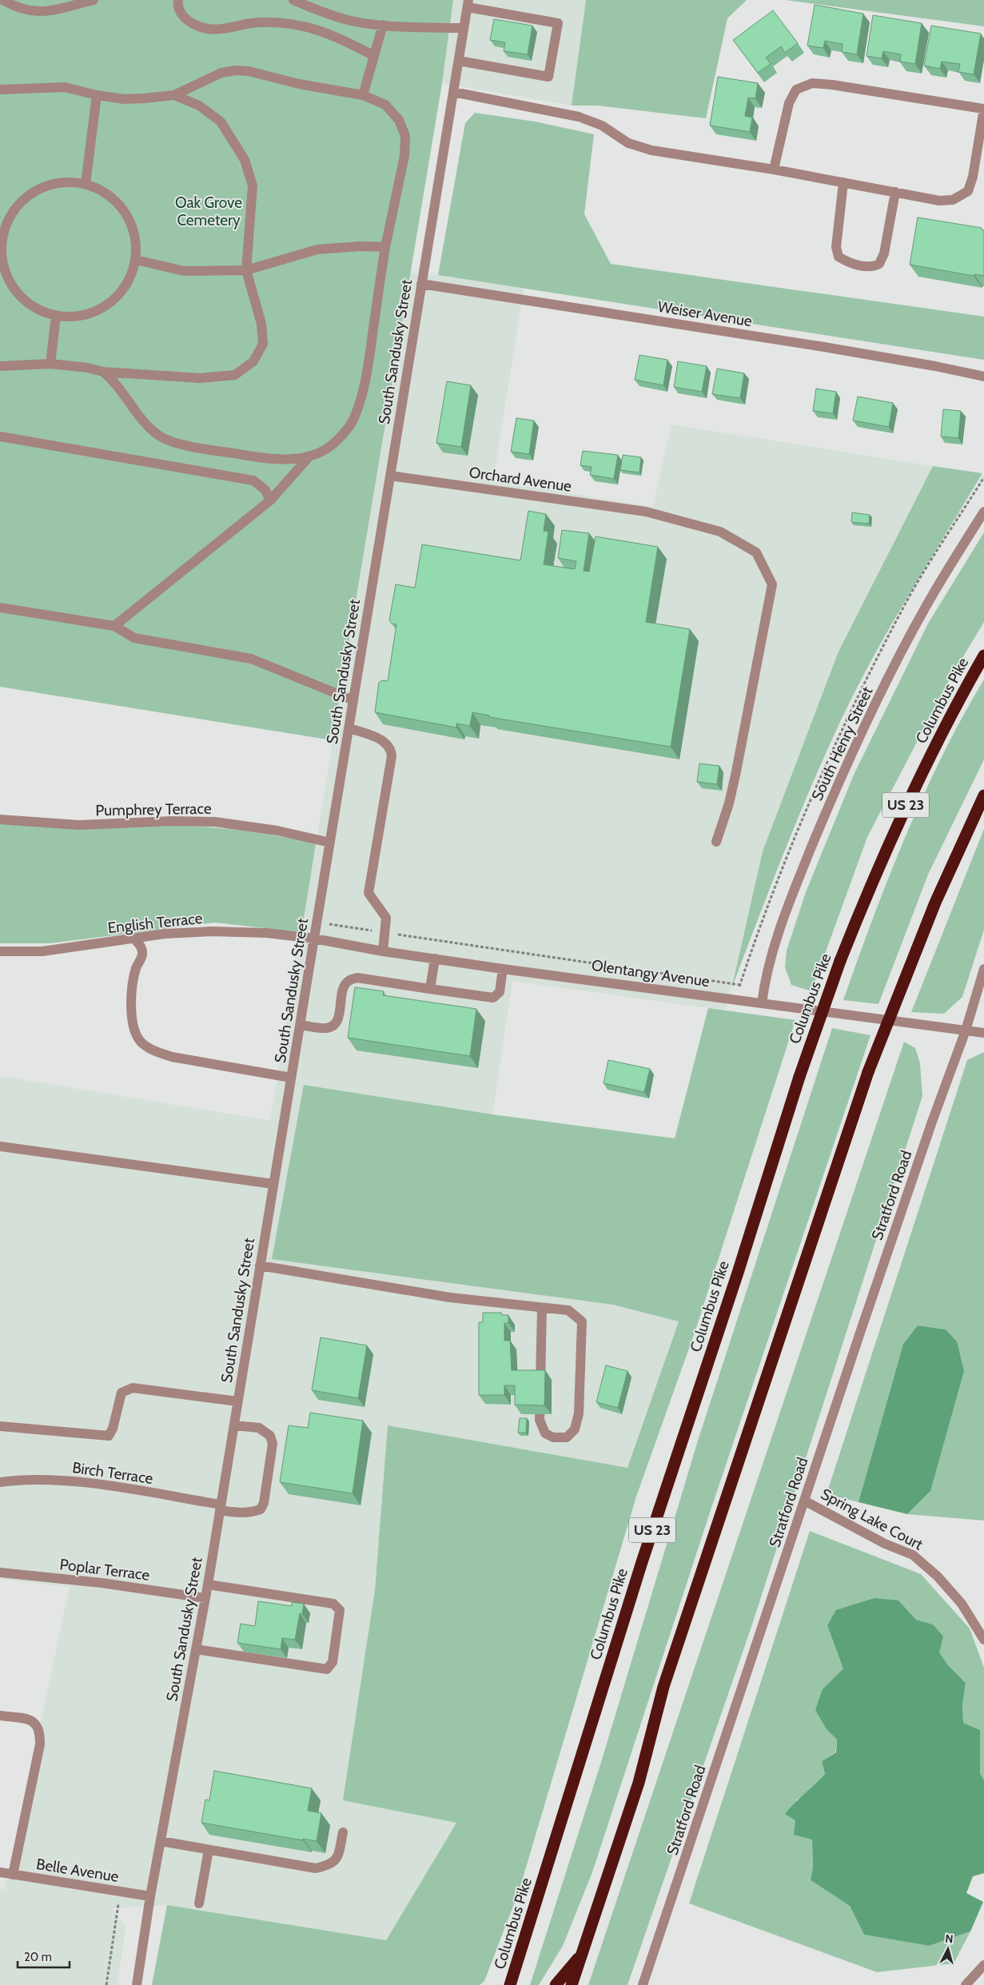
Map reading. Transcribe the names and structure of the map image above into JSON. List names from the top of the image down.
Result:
{
  "streets": {
    "highway": ["Columbus Pike", "US 23"],
    "street": [
      "Weiser Avenue",
      "South Sandusky Street",
      "Orchard Avenue",
      "South Henry Street",
      "Pumphrey Terrace",
      "English Terrace",
      "Olentangy Avenue",
      "Stratford Road",
      "Birch Terrace",
      "Spring Lake Court",
      "Poplar Terrace",
      "Belle Avenue"
    ]
  },
  "crossings": [
    ["Weiser Avenue", "South Sandusky Street"],
    ["South Sandusky Street", "Orchard Avenue"],
    ["South Sandusky Street", "Pumphrey Terrace"],
    ["South Sandusky Street", "English Terrace"],
    ["South Sandusky Street", "Olentangy Avenue"],
    ["South Sandusky Street", "Birch Terrace"],
    ["South Sandusky Street", "Poplar Terrace"],
    ["South Sandusky Street", "Belle Avenue"],
    ["South Henry Street", "Olentangy Avenue"],
    ["English Terrace", "Olentangy Avenue"],
    ["Olentangy Avenue", "Stratford Road"],
    ["Stratford Road", "Spring Lake Court"]
  ],
  "parks": ["Oak Grove Cemetery"],
  "scale_bar": "20 m",
  "north": "top"
}
